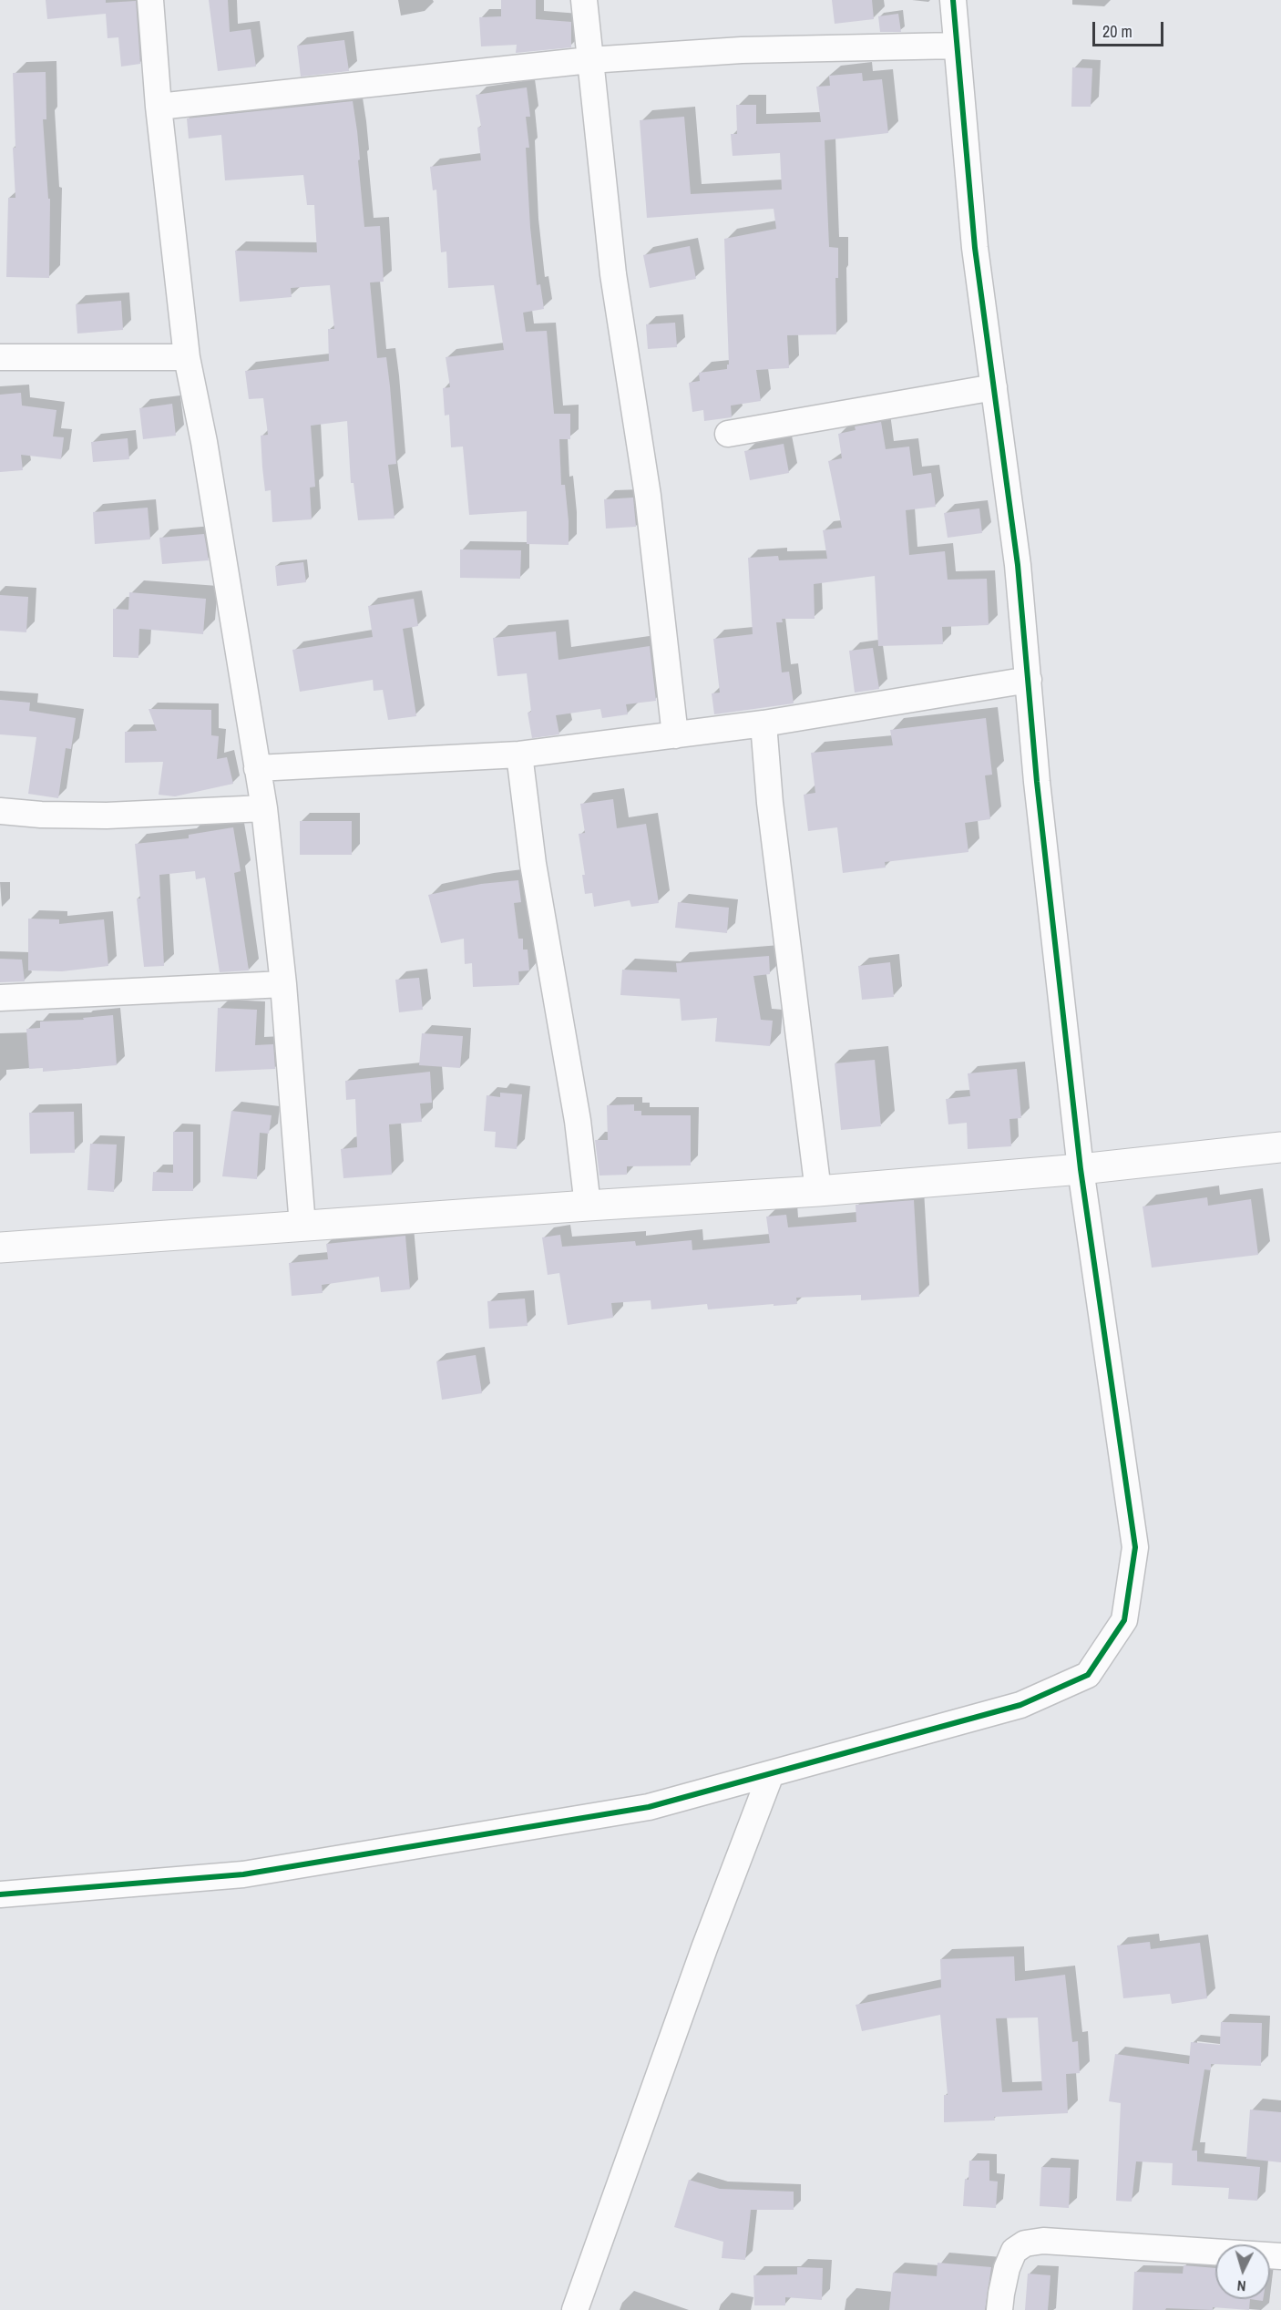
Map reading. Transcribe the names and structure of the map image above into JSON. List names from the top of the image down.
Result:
{
  "scale_bar": "20 m",
  "north": "bottom"
}
